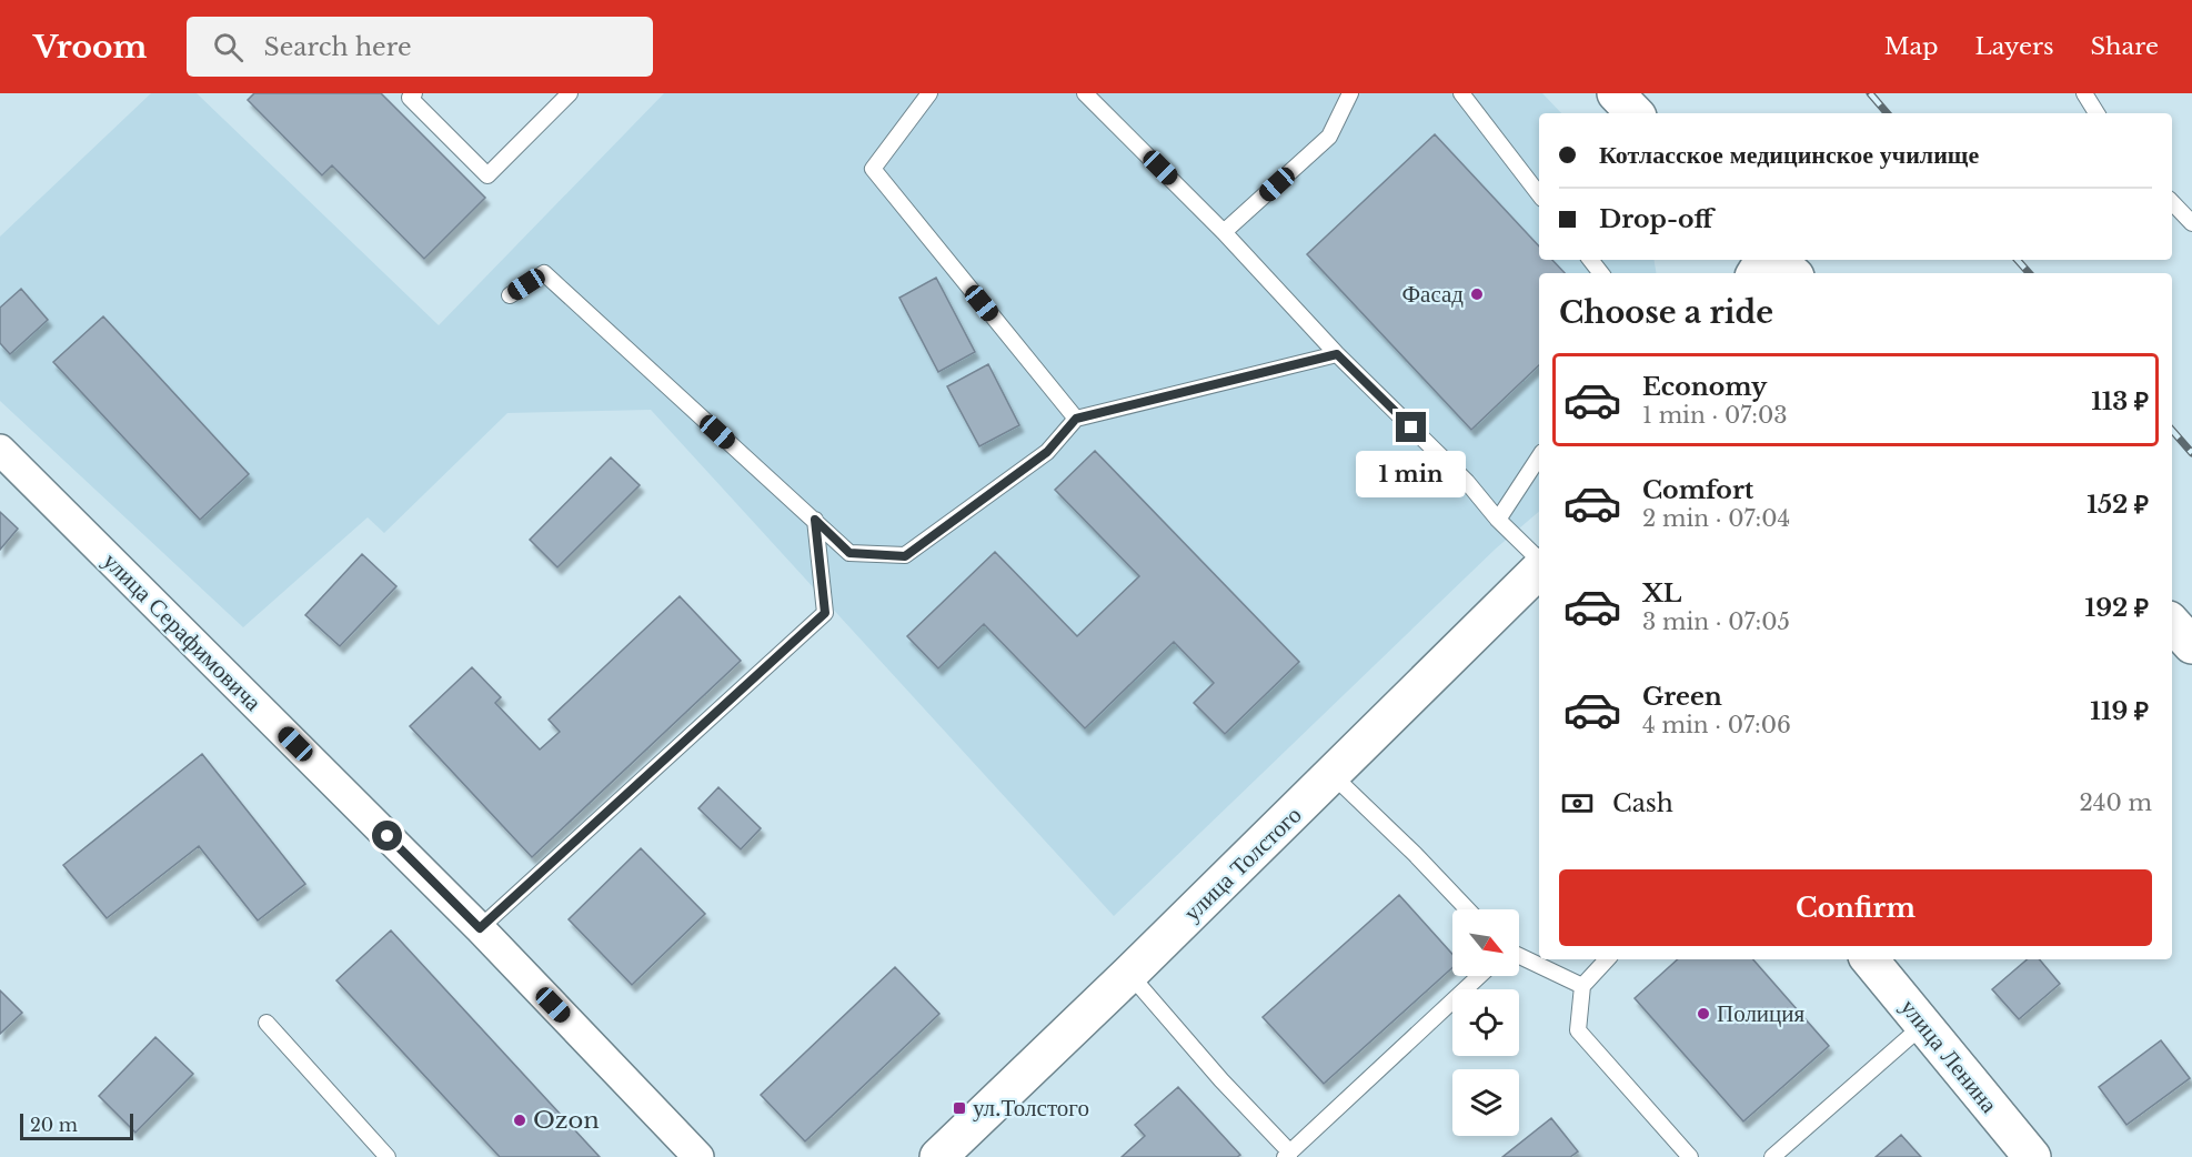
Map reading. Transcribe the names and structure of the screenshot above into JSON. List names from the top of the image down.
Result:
{
  "streets": {
    "street": ["улица Серафимовича", "улица Толстого", "улица Ленина"]
  },
  "places": {
    "other": ["Фасад", "Полиция", "Ozon"],
    "transit": ["ул.Толстого"]
  },
  "scale_bar": "20 m",
  "north": "bottom right",
  "page": {
    "header": "Vroom",
    "search": "Search here",
    "nav": ["Map", "Layers", "Share"],
    "banner": ["Котласское медицинское училище", "Drop-off"],
    "heading": "Choose a ride",
    "list": [
      {
        "name": "Economy",
        "note": "1 min · 07:03",
        "value": "113 ₽"
      },
      {
        "name": "Comfort",
        "note": "2 min · 07:04",
        "value": "152 ₽"
      },
      {
        "name": "XL",
        "note": "3 min · 07:05",
        "value": "192 ₽"
      },
      {
        "name": "Green",
        "note": "4 min · 07:06",
        "value": "119 ₽"
      }
    ],
    "bubble": "1 min",
    "pay": ["Cash", "240 m"],
    "buttons": "Confirm",
    "scale": "20 m"
  }
}
